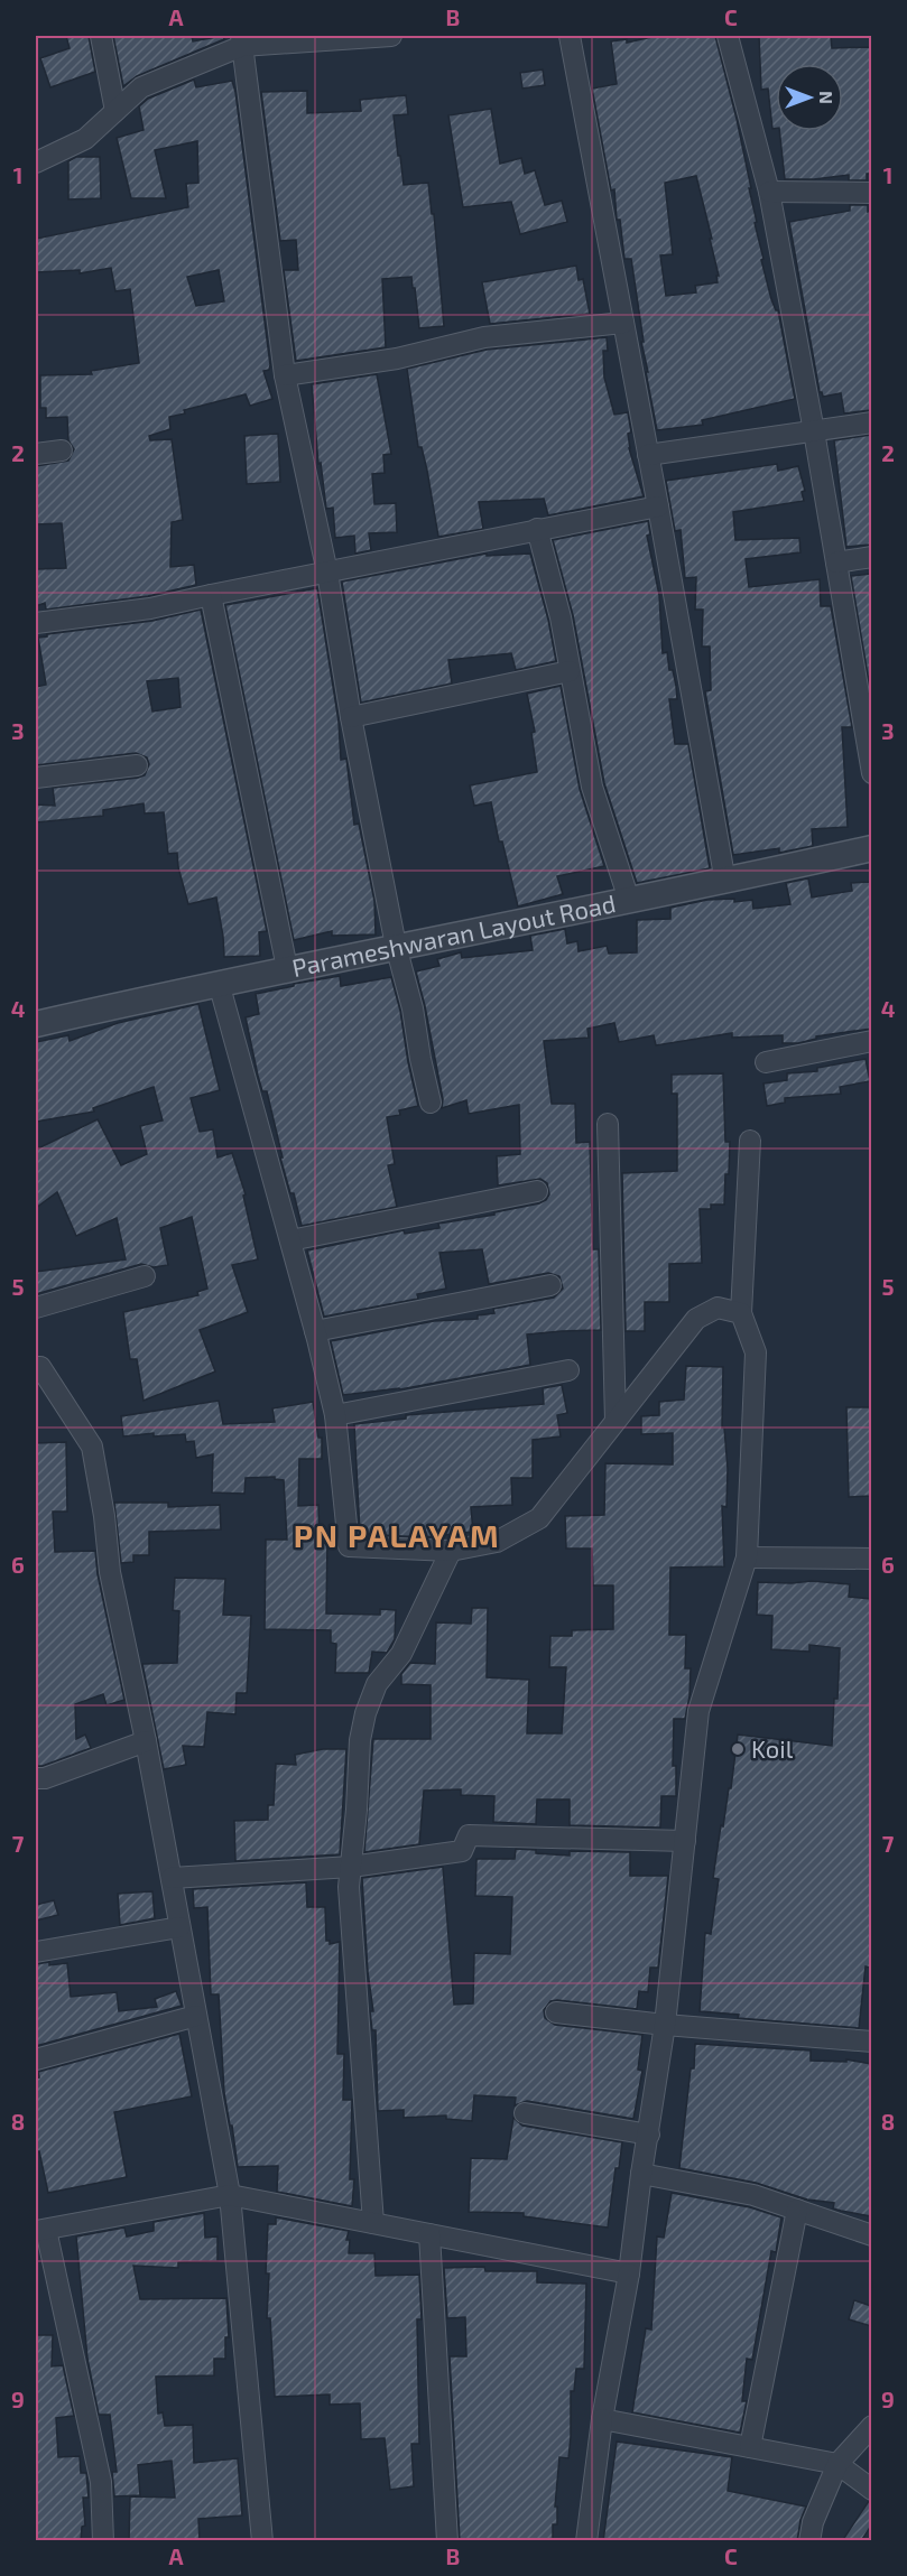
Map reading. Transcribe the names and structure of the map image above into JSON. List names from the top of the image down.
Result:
{
  "streets": {
    "street": ["Parameshwaran Layout Road"]
  },
  "districts": ["PN PALAYAM"],
  "places": ["Koil"],
  "north": "right",
  "grid": {
    "columns": ["A", "B", "C"],
    "rows": [
      "1",
      "2",
      "3",
      "4",
      "5",
      "6",
      "7",
      "8",
      "9"
    ]
  }
}
